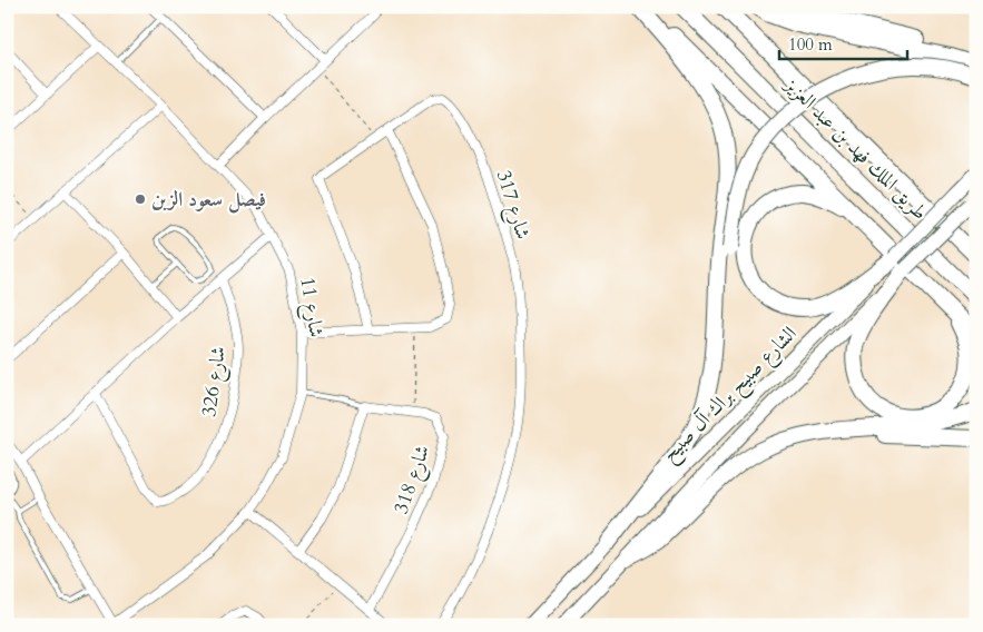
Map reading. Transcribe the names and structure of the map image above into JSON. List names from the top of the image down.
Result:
{
  "streets": {
    "highway": ["طريق الملك فهد بن عبد العزيز"],
    "main road": ["الشارع صبيح براك آل صبيح"],
    "street": [
      "شارع 317",
      "شارع 11",
      "شارع 326",
      "شارع 318"
    ]
  },
  "places": ["فيصل سعود الزبن"],
  "scale_bar": "100 m"
}
